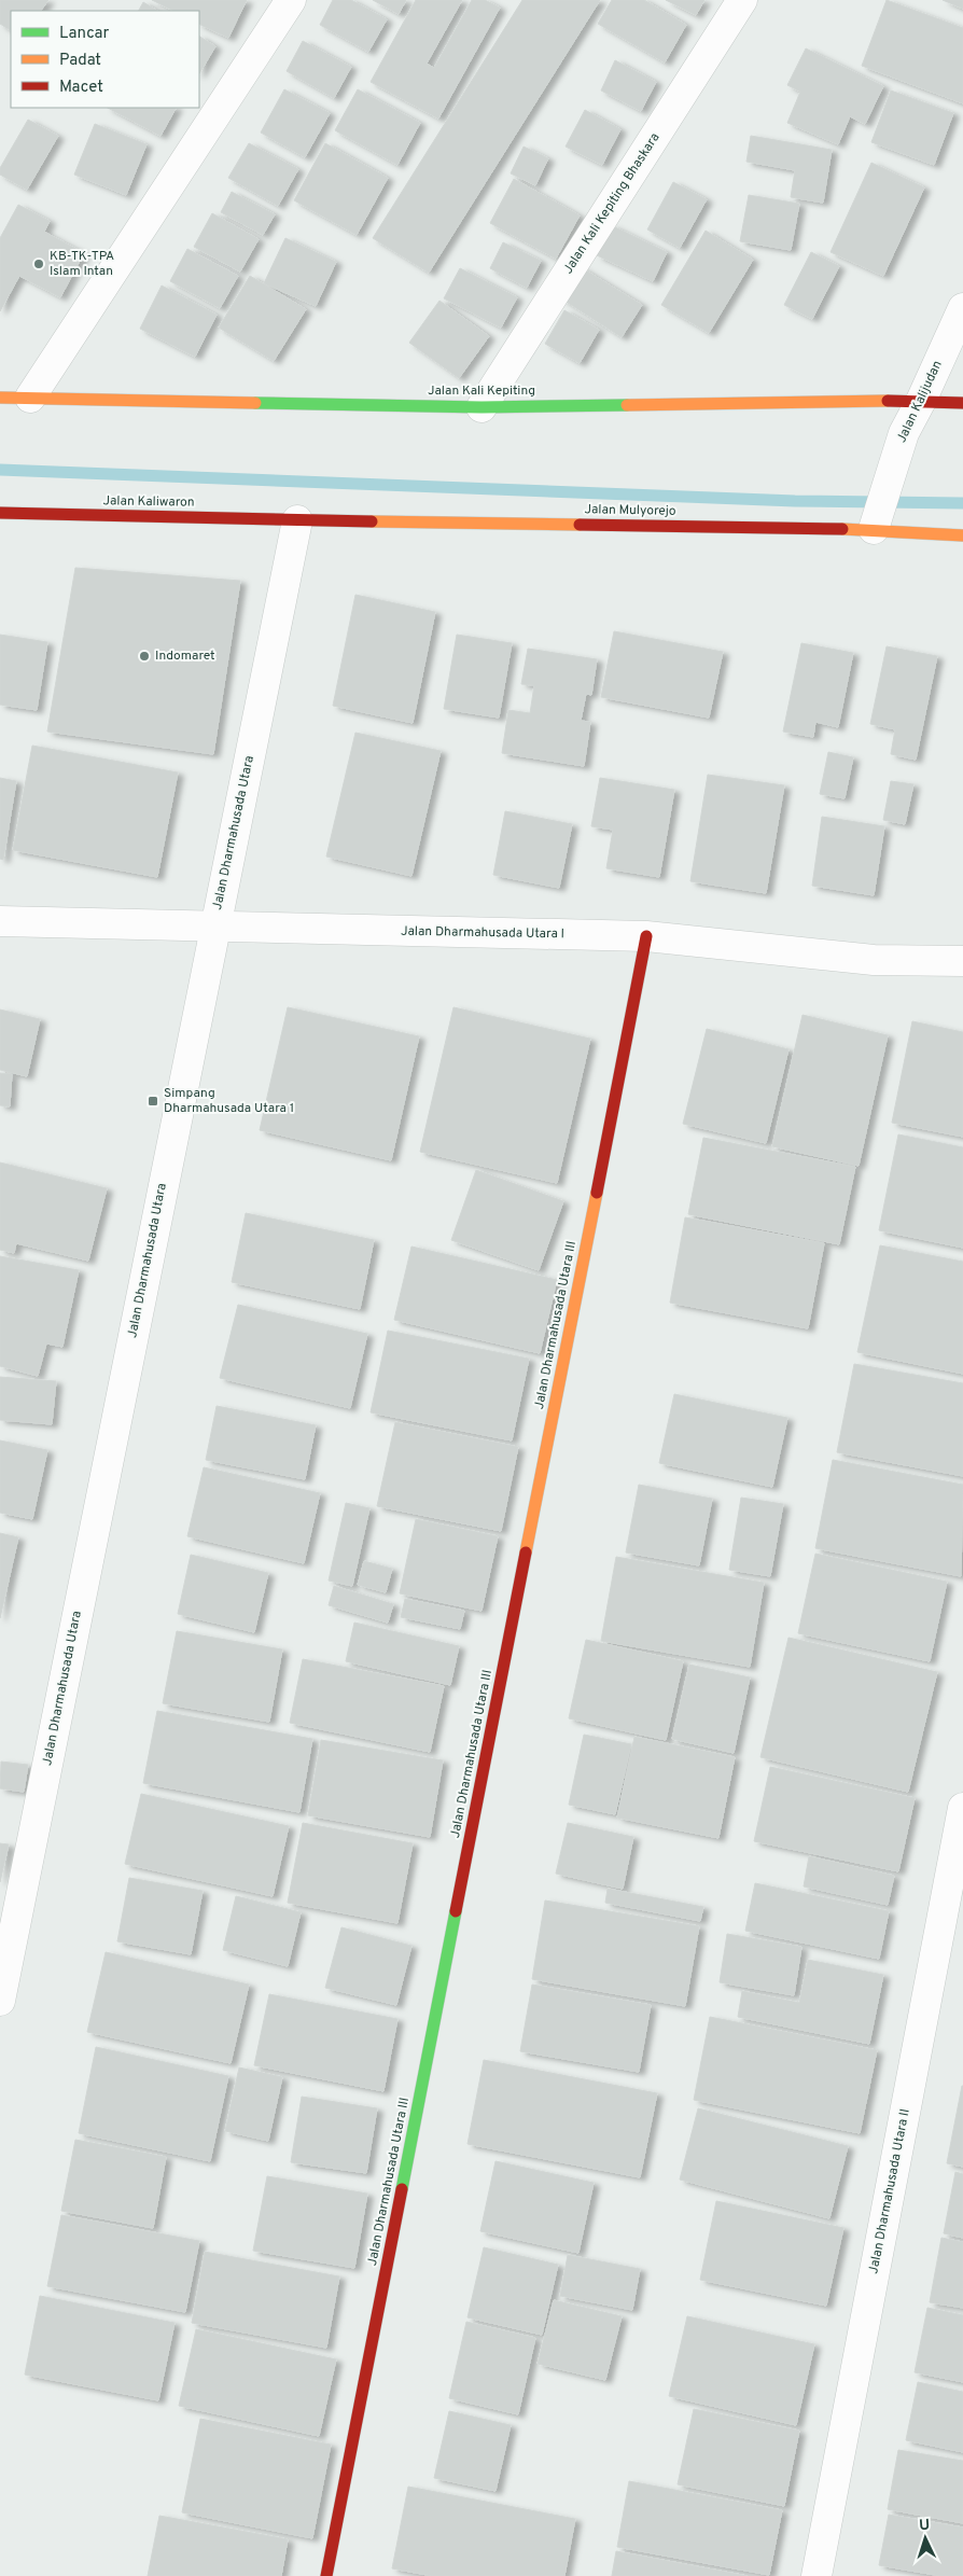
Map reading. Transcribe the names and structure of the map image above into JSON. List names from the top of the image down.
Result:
{
  "streets": {
    "main road": [
      "Jalan Kali Kepiting",
      "Jalan Kaliwaron",
      "Jalan Mulyorejo",
      "Jalan Dharmahusada Utara III"
    ],
    "street": [
      "Jalan Kali Kepiting Bhaskara",
      "Jalan Kalijudan",
      "Jalan Dharmahusada Utara",
      "Jalan Dharmahusada Utara I",
      "Jalan Dharmahusada Utara II"
    ]
  },
  "crossings": [
    ["Jalan Kali Kepiting Bhaskara", "Jalan Kali Kepiting"],
    ["Jalan Kali Kepiting", "Jalan Kalijudan"],
    ["Jalan Kalijudan", "Jalan Mulyorejo"],
    ["Jalan Kaliwaron", "Jalan Mulyorejo"],
    ["Jalan Kaliwaron", "Jalan Dharmahusada Utara"],
    ["Jalan Mulyorejo", "Jalan Dharmahusada Utara"],
    ["Jalan Dharmahusada Utara", "Jalan Dharmahusada Utara I"],
    ["Jalan Dharmahusada Utara I", "Jalan Dharmahusada Utara III"]
  ],
  "places": {
    "other": ["KB-TK-TPA Islam Intan", "Indomaret"],
    "transit": ["Simpang Dharmahusada Utara 1"]
  },
  "legend": ["Lancar", "Padat", "Macet"],
  "north": "top"
}
